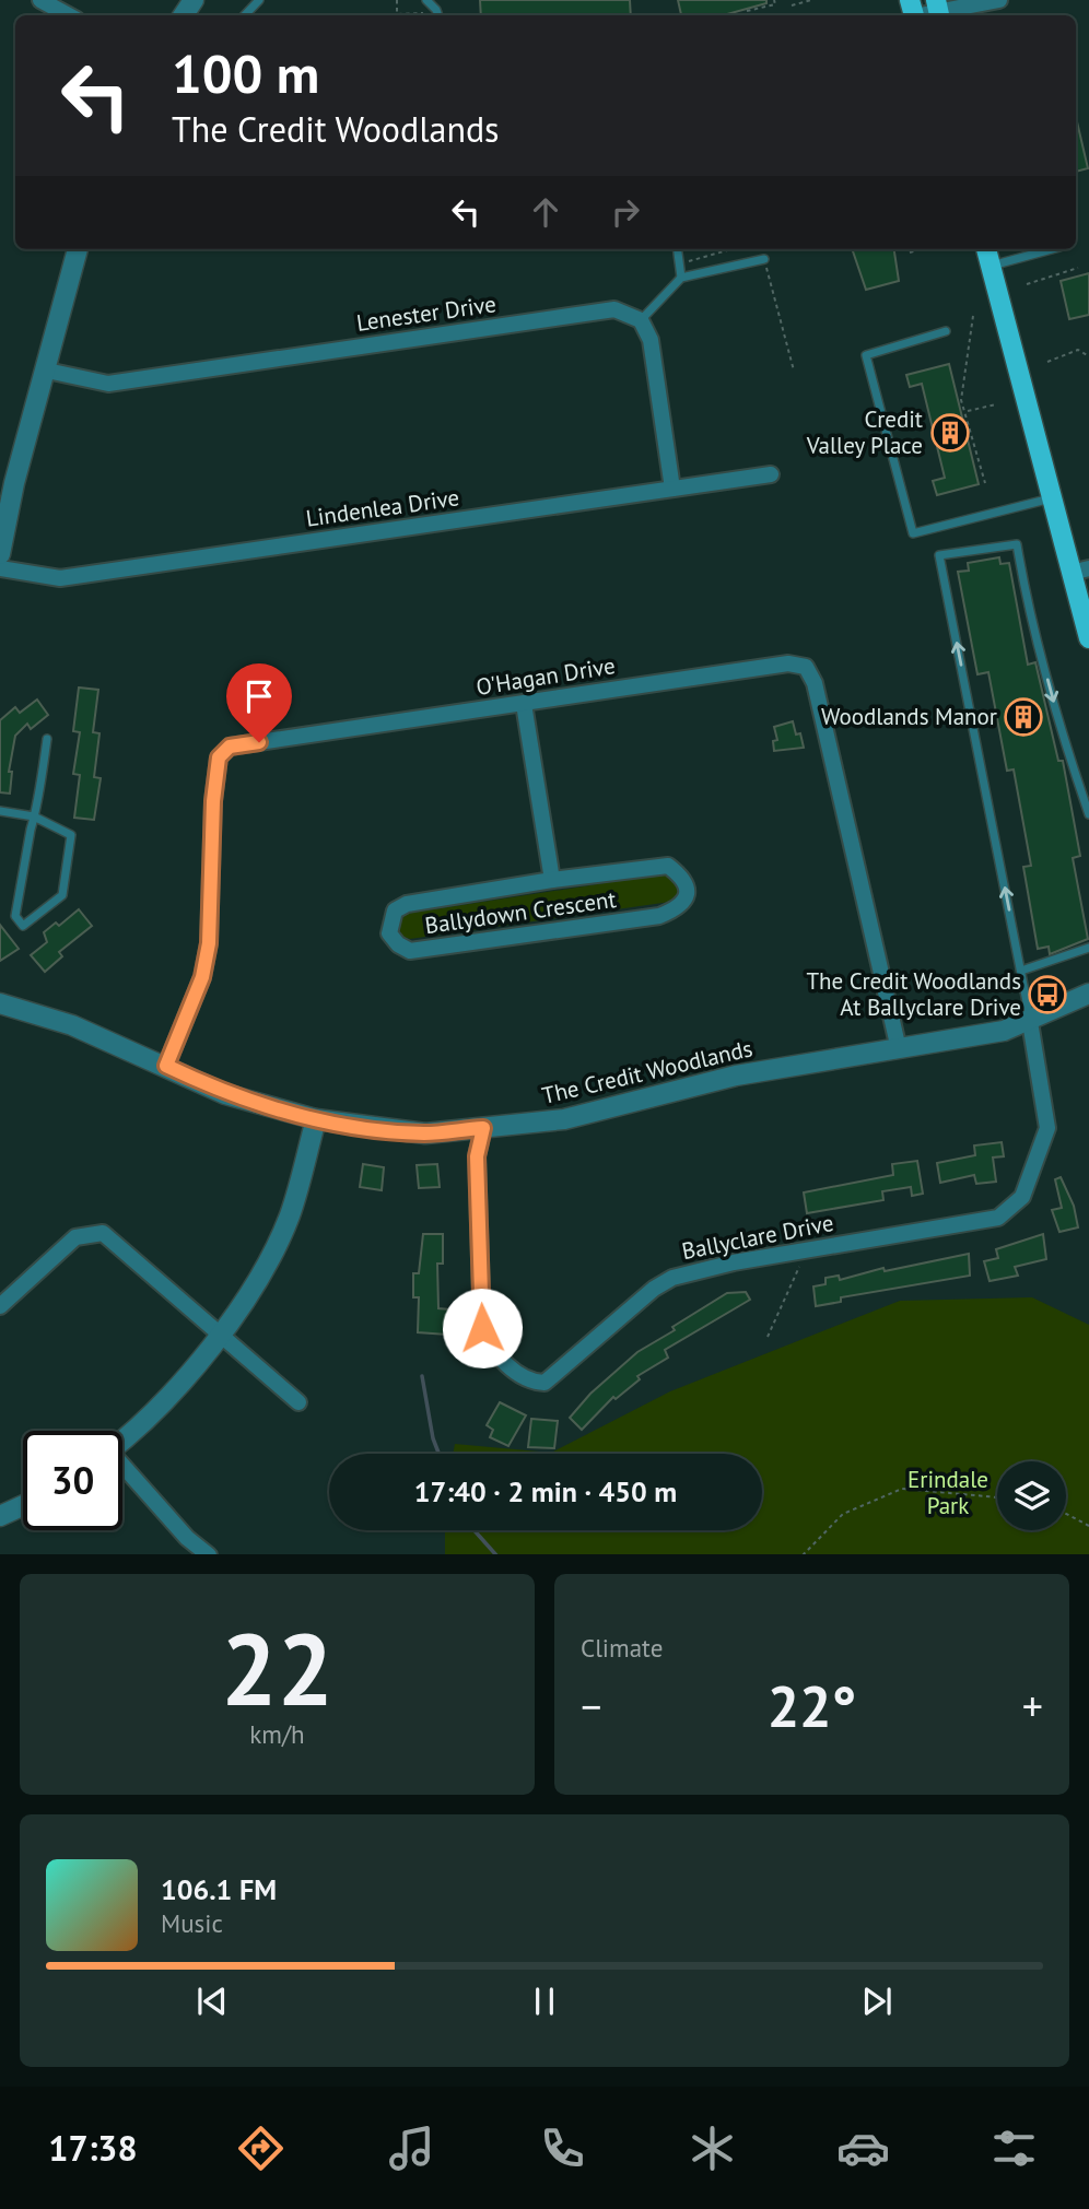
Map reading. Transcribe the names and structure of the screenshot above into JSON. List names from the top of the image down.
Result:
{
  "streets": {
    "street": [
      "Lenester Drive",
      "Lindenlea Drive",
      "O'Hagan Drive",
      "Ballydown Crescent",
      "The Credit Woodlands",
      "Ballyclare Drive"
    ]
  },
  "crossings": [
    ["O'Hagan Drive", "Ballydown Crescent"],
    ["O'Hagan Drive", "The Credit Woodlands"],
    ["The Credit Woodlands", "Ballyclare Drive"]
  ],
  "parks": ["Erindale Park"],
  "places": {
    "building": ["Credit Valley Place", "Woodlands Manor"],
    "bus stop": ["The Credit Woodlands At Ballyclare Drive"]
  },
  "page": {
    "turn": ["100 m", "The Credit Woodlands"],
    "limit": "30",
    "trip": "17:40 · 2 min · 450 m",
    "tile": [
      ["22", "km/h"],
      "Climate"
    ],
    "heat": ["−", "22°", "+"],
    "song": ["106.1 FM", "Music"],
    "tabs": "17:38"
  }
}
